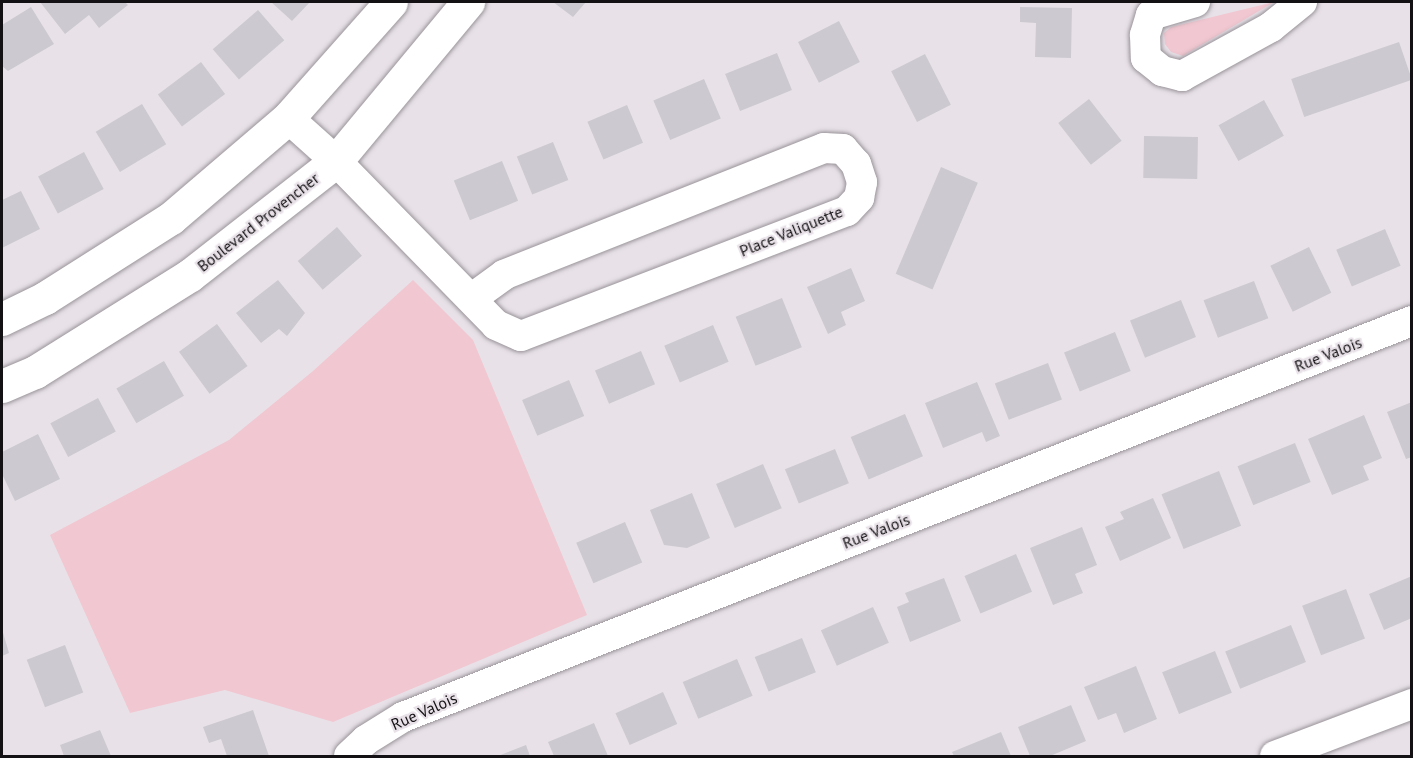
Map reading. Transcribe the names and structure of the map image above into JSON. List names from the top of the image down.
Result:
{
  "streets": {
    "street": ["Boulevard Provencher", "Place Valiquette", "Rue Valois"]
  },
  "crossings": [
    ["Boulevard Provencher", "Place Valiquette"]
  ]
}
